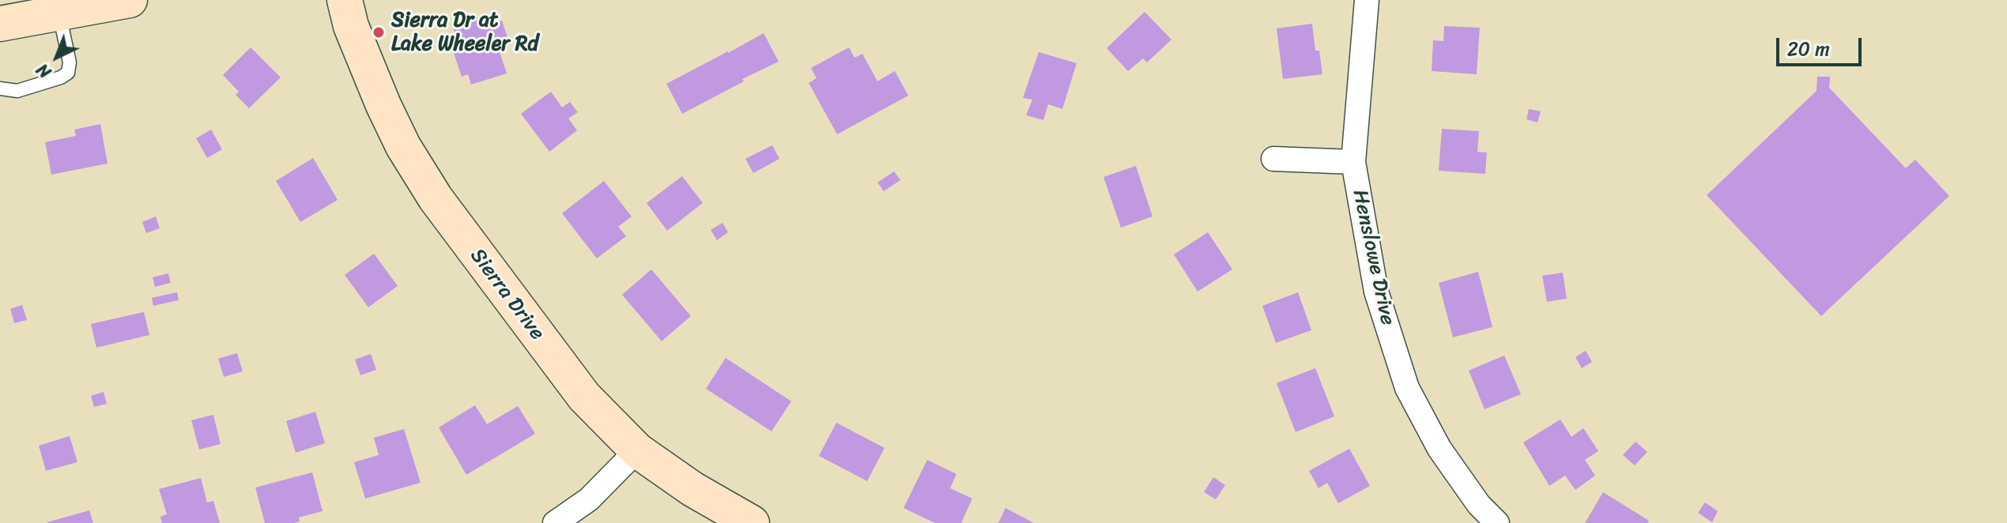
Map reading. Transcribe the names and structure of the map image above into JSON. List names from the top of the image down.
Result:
{
  "streets": {
    "street": ["Henslowe Drive", "Sierra Drive"]
  },
  "places": ["Sierra Dr at Lake Wheeler Rd"],
  "scale_bar": "20 m",
  "north": "bottom left"
}
